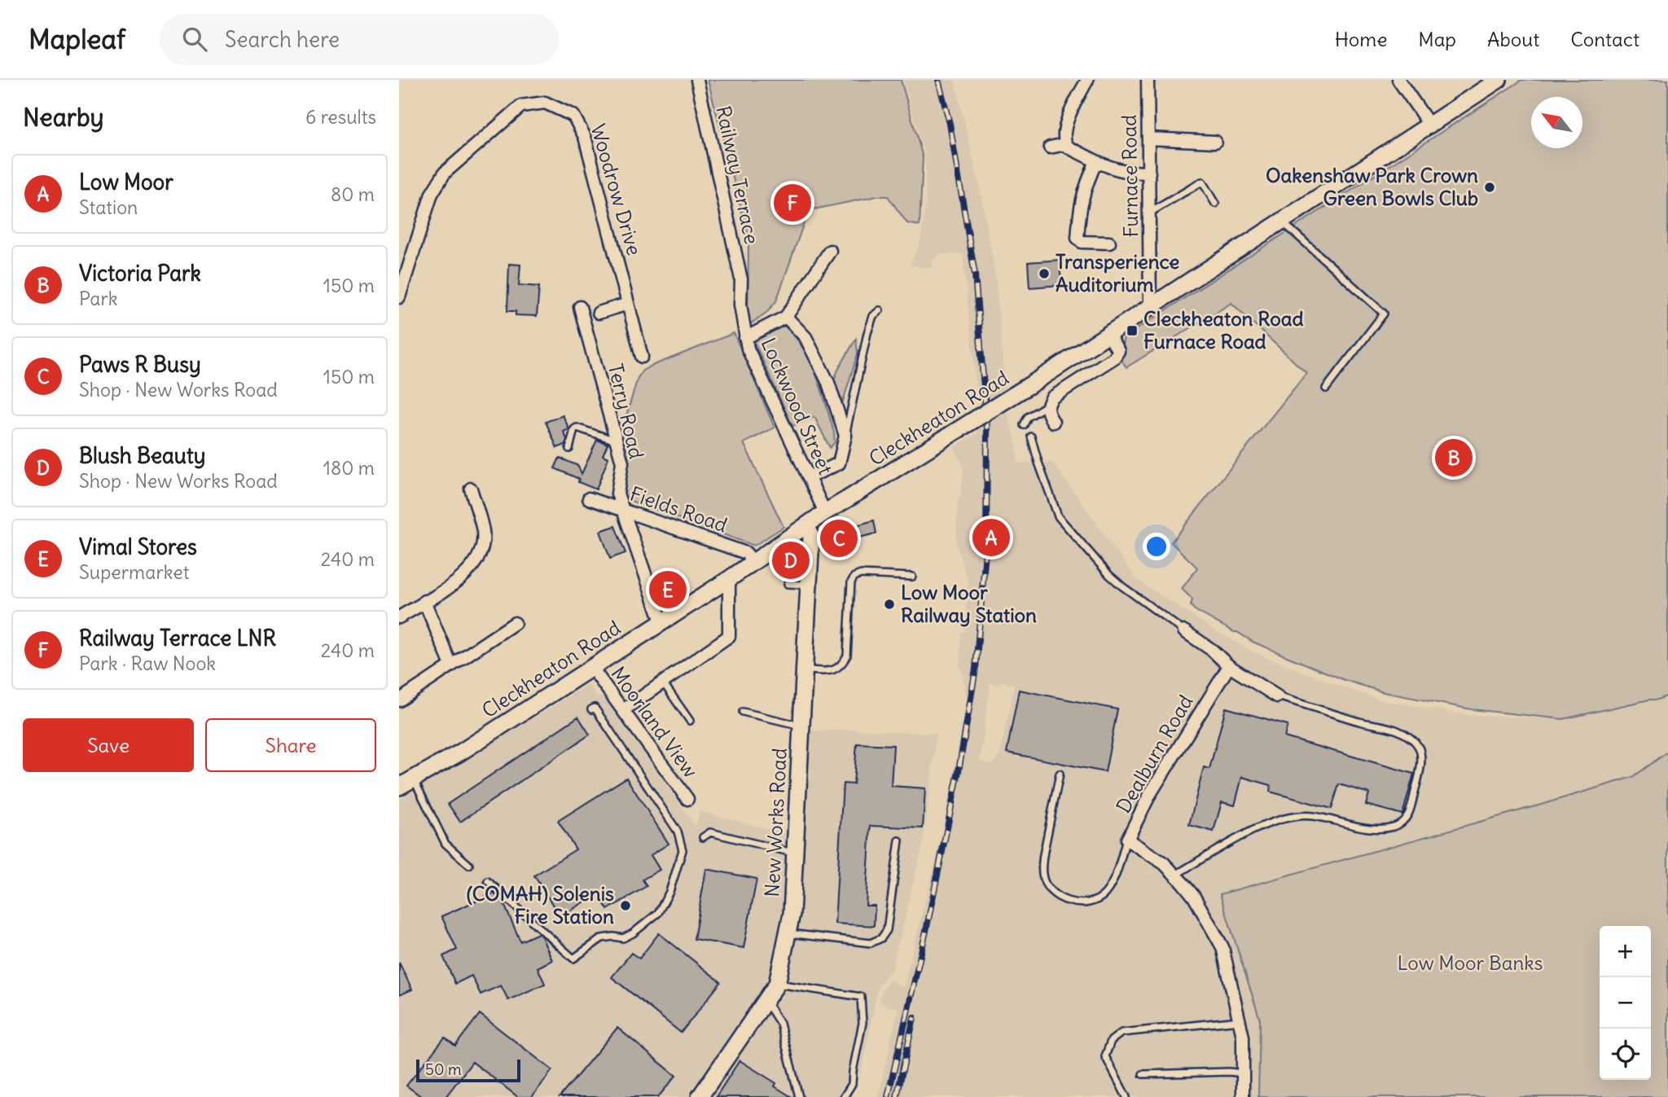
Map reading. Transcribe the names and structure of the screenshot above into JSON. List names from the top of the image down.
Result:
{
  "streets": {
    "street": [
      "Railway Terrace",
      "Furnace Road",
      "Woodrow Drive",
      "Lockwood Street",
      "Terry Road",
      "Cleckheaton Road",
      "Fields Road",
      "Moorland View",
      "Dealburn Road",
      "New Works Road"
    ]
  },
  "crossings": [
    ["Railway Terrace", "Lockwood Street"],
    ["Furnace Road", "Cleckheaton Road"],
    ["Lockwood Street", "Cleckheaton Road"],
    ["Terry Road", "Cleckheaton Road"],
    ["Terry Road", "Fields Road"],
    ["Cleckheaton Road", "Fields Road"],
    ["Cleckheaton Road", "Moorland View"],
    ["Cleckheaton Road", "New Works Road"]
  ],
  "parks": ["Low Moor Banks"],
  "places": {
    "other": [
      "Oakenshaw Park Crown Green Bowls Club",
      "Transperience Auditorium",
      "Low Moor Railway Station",
      "(COMAH) Solenis Fire Station"
    ],
    "transit": ["Cleckheaton Road Furnace Road"]
  },
  "scale_bar": "50 m",
  "north": "top left",
  "page": {
    "header": "Mapleaf",
    "search": "Search here",
    "nav": [
      "Home",
      "Map",
      "About",
      "Contact"
    ],
    "heading": ["Nearby", "6 results"],
    "list": [
      {
        "mark": "A",
        "name": "Low Moor",
        "note": "Station",
        "value": "80 m"
      },
      {
        "mark": "B",
        "name": "Victoria Park",
        "note": "Park",
        "value": "150 m"
      },
      {
        "mark": "C",
        "name": "Paws R Busy",
        "note": "Shop · New Works Road",
        "value": "150 m"
      },
      {
        "mark": "D",
        "name": "Blush Beauty",
        "note": "Shop · New Works Road",
        "value": "180 m"
      },
      {
        "mark": "E",
        "name": "Vimal Stores",
        "note": "Supermarket",
        "value": "240 m"
      },
      {
        "mark": "F",
        "name": "Railway Terrace LNR",
        "note": "Park · Raw Nook",
        "value": "240 m"
      }
    ],
    "pins": [
      "F",
      "B",
      "A",
      "C",
      "D",
      "E"
    ],
    "buttons": ["Save", "Share"],
    "map_buttons": ["+", "−"],
    "scale": "50 m"
  }
}
